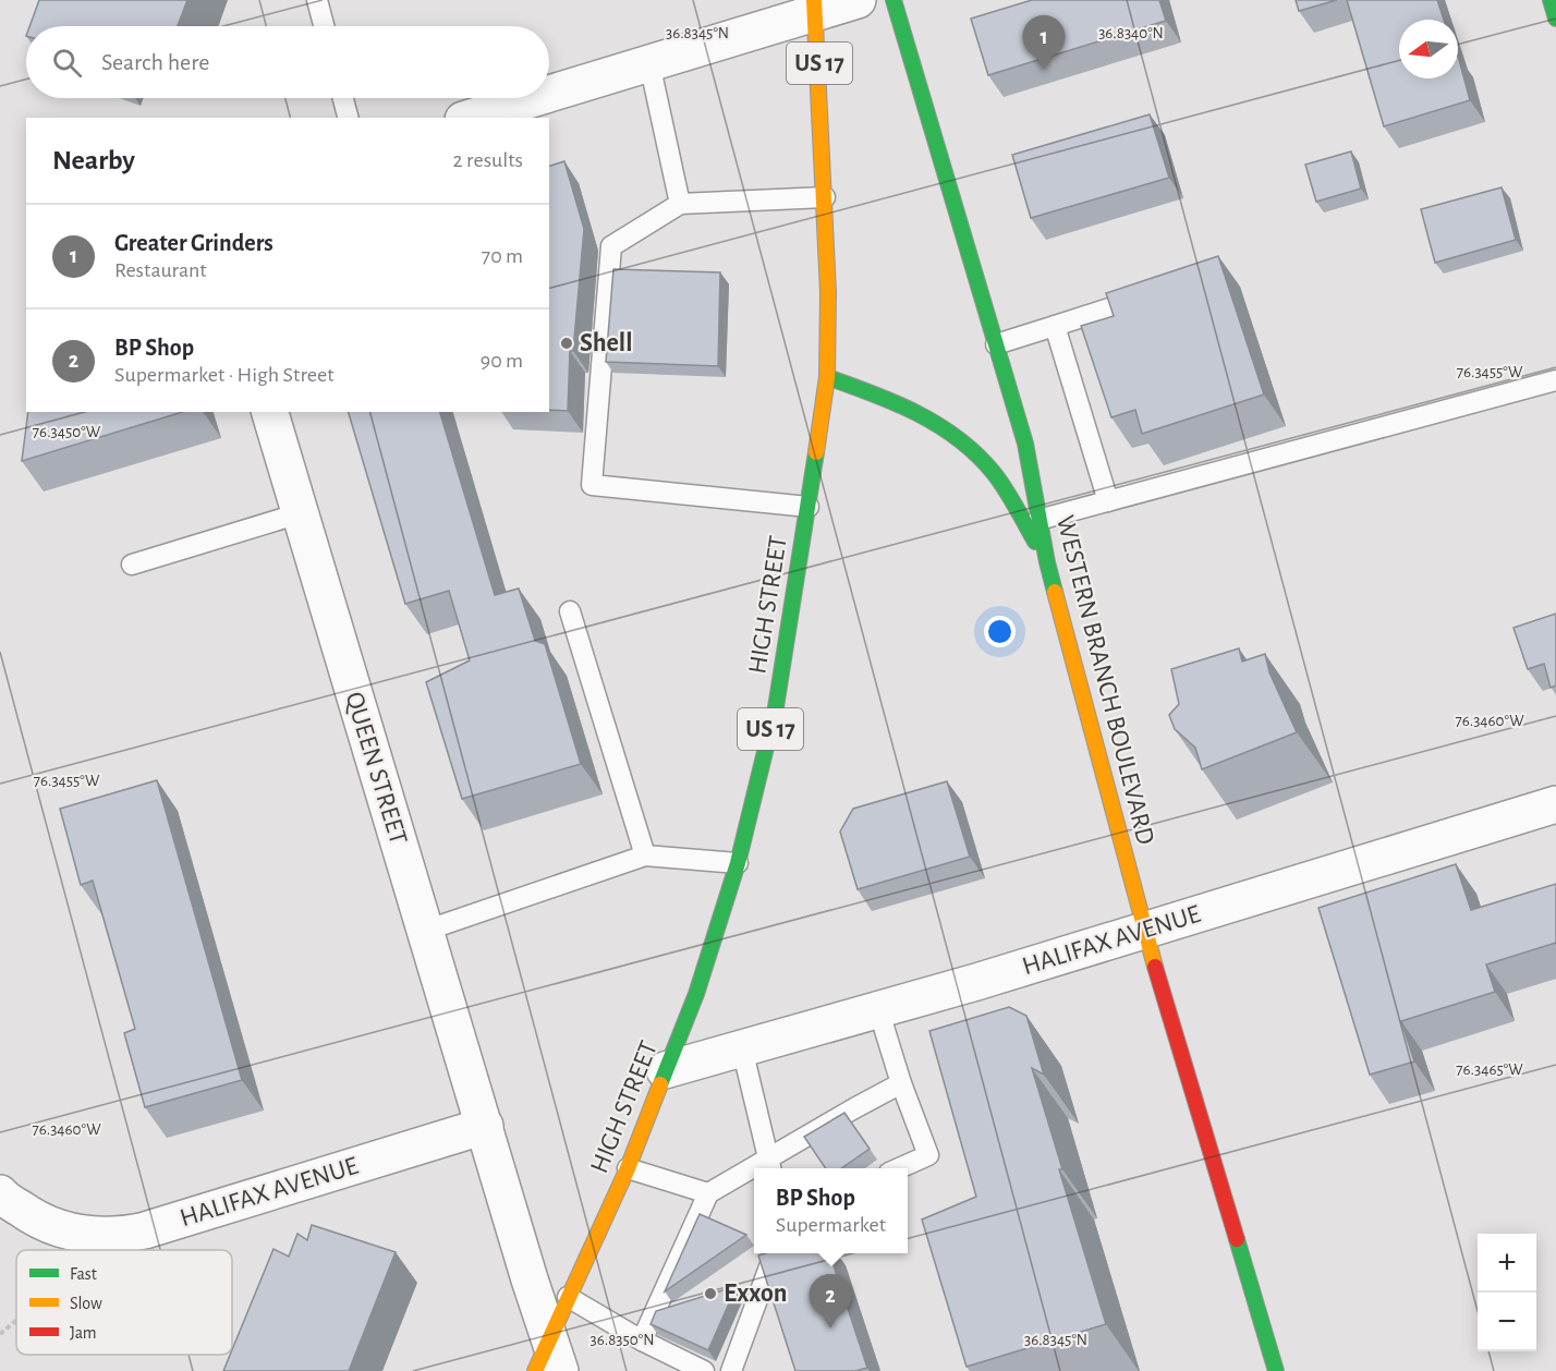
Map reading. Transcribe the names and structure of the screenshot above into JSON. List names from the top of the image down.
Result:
{
  "streets": {
    "street": [
      "US 17",
      "HIGH STREET",
      "WESTERN BRANCH BOULEVARD",
      "QUEEN STREET",
      "HALIFAX AVENUE"
    ]
  },
  "crossings": [
    ["HIGH STREET", "QUEEN STREET"],
    ["HIGH STREET", "HALIFAX AVENUE"],
    ["WESTERN BRANCH BOULEVARD", "HALIFAX AVENUE"],
    ["QUEEN STREET", "HALIFAX AVENUE"]
  ],
  "places": ["Shell", "Exxon"],
  "legend": ["Fast", "Slow", "Jam"],
  "north": "left",
  "page": {
    "pins": ["1", "2"],
    "search": "Search here",
    "heading": ["Nearby", "2 results"],
    "list": [
      {
        "mark": "1",
        "name": "Greater Grinders",
        "note": "Restaurant",
        "value": "70 m"
      },
      {
        "mark": "2",
        "name": "BP Shop",
        "note": "Supermarket · High Street",
        "value": "90 m"
      }
    ],
    "popup": ["BP Shop", "Supermarket"],
    "map_buttons": ["+", "−"]
  },
  "coordinates": [
    "36.8345°N",
    "36.8340°N",
    "76.3455°W",
    "76.3450°W",
    "76.3460°W",
    "76.3465°W",
    "36.8350°N"
  ]
}
